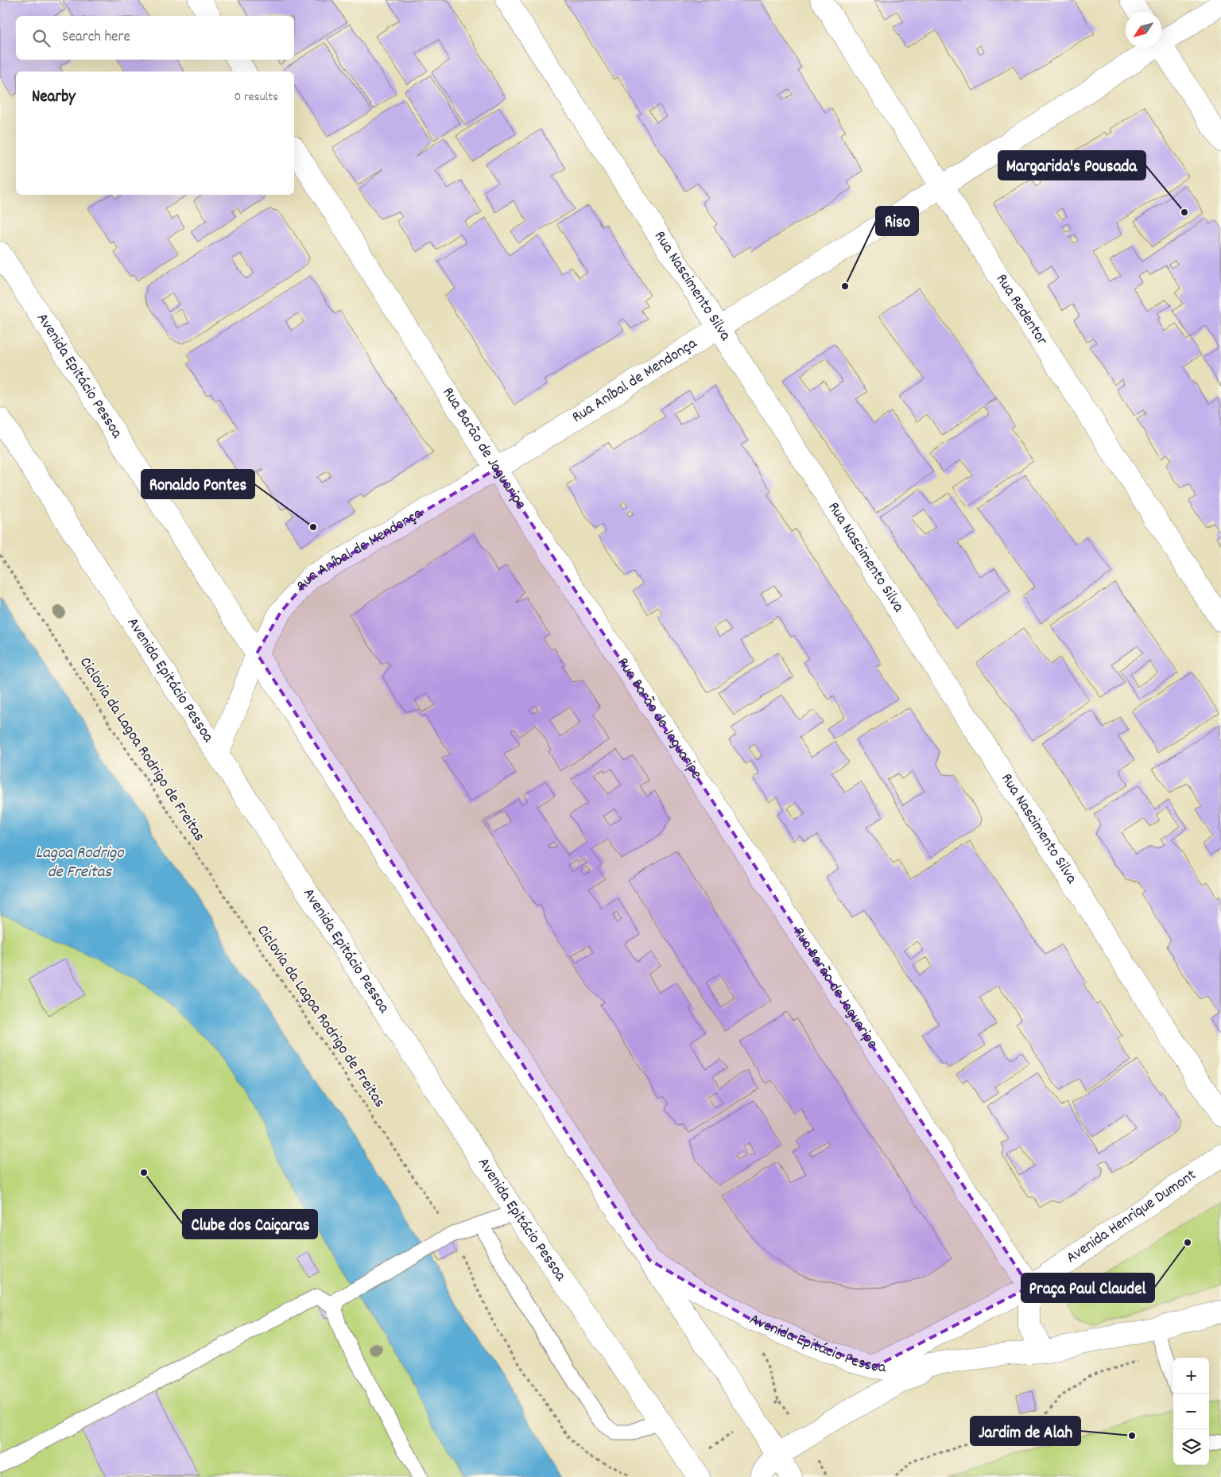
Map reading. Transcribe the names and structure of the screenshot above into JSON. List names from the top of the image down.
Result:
{
  "streets": {
    "main road": [
      "Rua Nascimento Silva",
      "Rua Redentor",
      "Avenida Epitácio Pessoa",
      "Rua Aníbal de Mendonça",
      "Rua Barão de Jaguaripe",
      "Avenida Henrique Dumont"
    ],
    "path": ["Ciclovia da Lagoa Rodrigo de Freitas"]
  },
  "crossings": [
    ["Rua Nascimento Silva", "Rua Aníbal de Mendonça"],
    ["Rua Redentor", "Rua Aníbal de Mendonça"],
    ["Avenida Epitácio Pessoa", "Rua Aníbal de Mendonça"],
    ["Avenida Epitácio Pessoa", "Avenida Henrique Dumont"],
    ["Rua Aníbal de Mendonça", "Rua Barão de Jaguaripe"],
    ["Rua Barão de Jaguaripe", "Avenida Henrique Dumont"]
  ],
  "water": ["Lagoa Rodrigo de Freitas"],
  "places": [
    "Margarida's Pousada",
    "Riso",
    "Ronaldo Pontes",
    "Clube dos Caiçaras",
    "Praça Paul Claudel",
    "Jardim de Alah"
  ],
  "north": "bottom left",
  "page": {
    "search": "Search here",
    "heading": ["Nearby", "0 results"],
    "map_buttons": ["+", "−"]
  }
}
